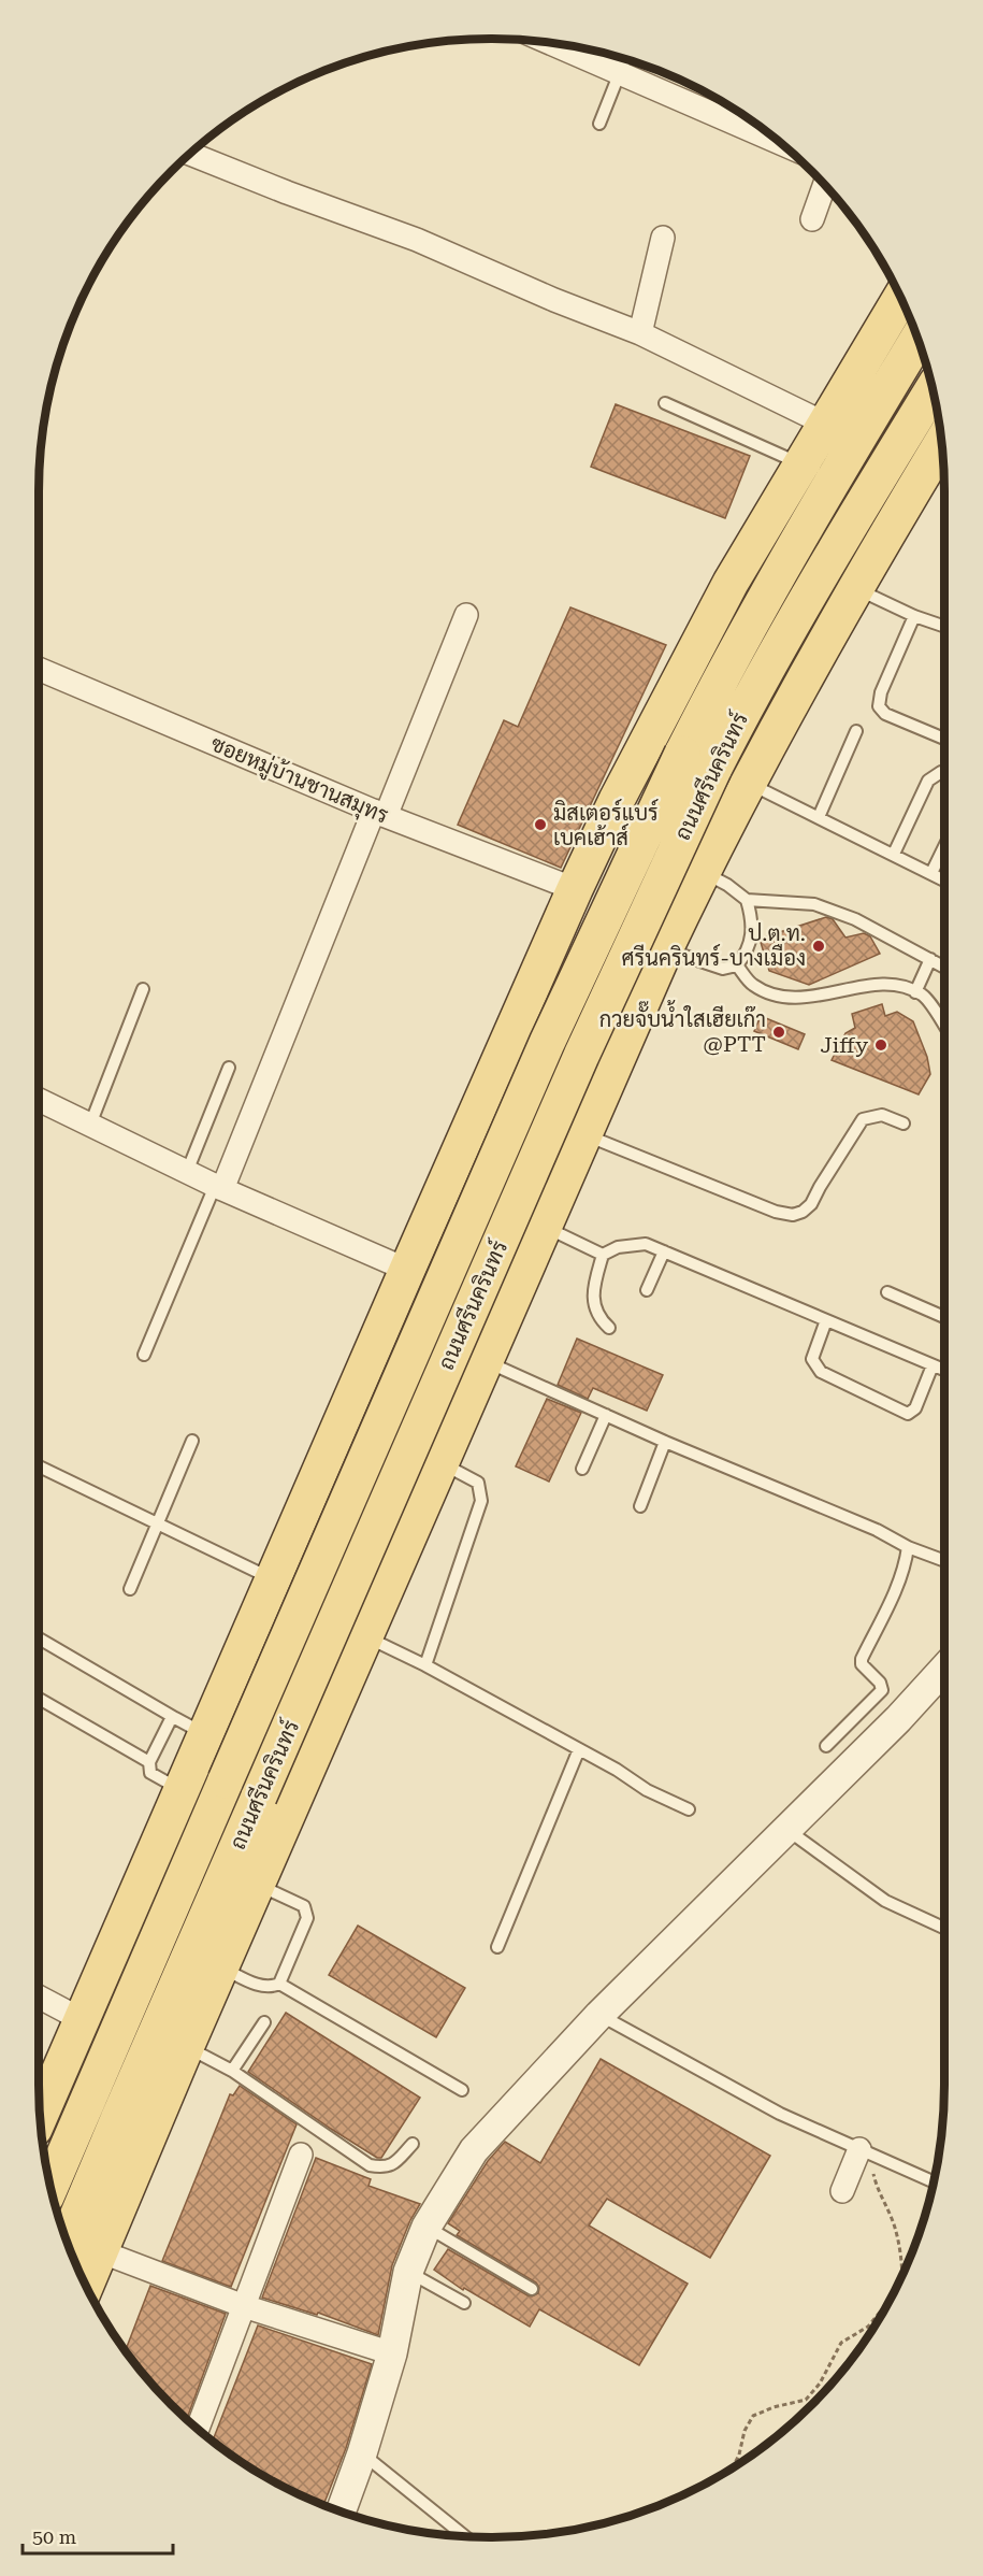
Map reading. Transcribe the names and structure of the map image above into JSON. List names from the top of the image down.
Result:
{
  "streets": {
    "main road": ["ถนนศรีนครินทร์"],
    "street": ["ซอยหมู่บ้านชานสมุทร"]
  },
  "places": [
    "มิสเตอร์แบร์ เบคเฮ้าส์",
    "ป.ต.ท. ศรีนครินทร์-บางเมือง",
    "กวยจั๊บน้ำใสเฮียเก๊า @PTT",
    "Jiffy"
  ],
  "scale_bar": "50 m"
}
